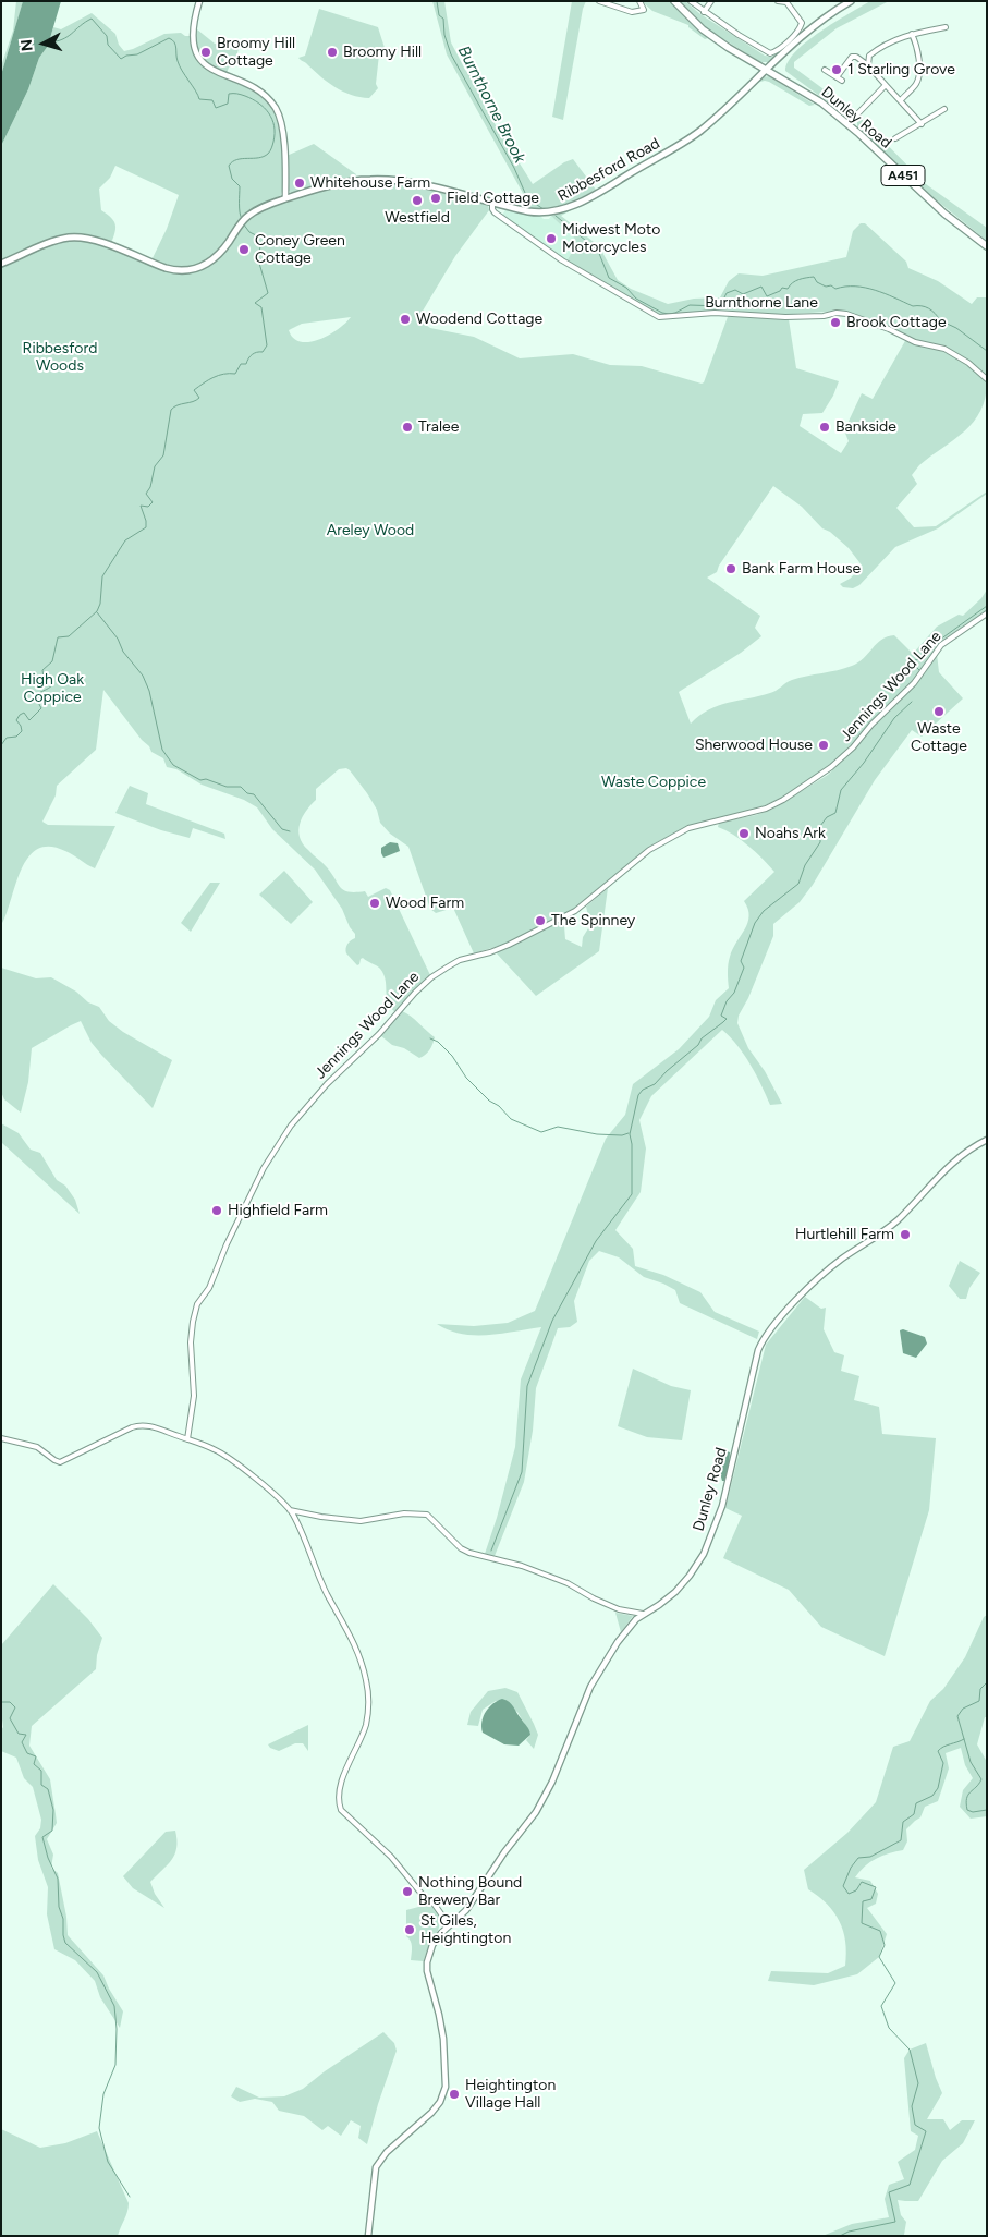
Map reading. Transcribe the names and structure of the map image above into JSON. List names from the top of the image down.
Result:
{
  "streets": {
    "main road": ["Dunley Road", "Ribbesford Road", "A451"],
    "street": ["Burnthorne Lane", "Jennings Wood Lane"]
  },
  "crossings": [
    ["Dunley Road", "Ribbesford Road"],
    ["Ribbesford Road", "Burnthorne Lane"]
  ],
  "water": ["Burnthorne Brook"],
  "parks": [
    "Ribbesford Woods",
    "Areley Wood",
    "High Oak Coppice",
    "Waste Coppice"
  ],
  "places": [
    "Broomy Hill Cottage",
    "Broomy Hill",
    "1 Starling Grove",
    "Whitehouse Farm",
    "Field Cottage",
    "Westfield",
    "Midwest Moto Motorcycles",
    "Coney Green Cottage",
    "Woodend Cottage",
    "Brook Cottage",
    "Tralee",
    "Bankside",
    "Bank Farm House",
    "Waste Cottage",
    "Sherwood House",
    "Noahs Ark",
    "Wood Farm",
    "The Spinney",
    "Highfield Farm",
    "Hurtlehill Farm",
    "Nothing Bound Brewery Bar",
    "St Giles, Heightington",
    "Heightington Village Hall"
  ],
  "north": "left"
}
